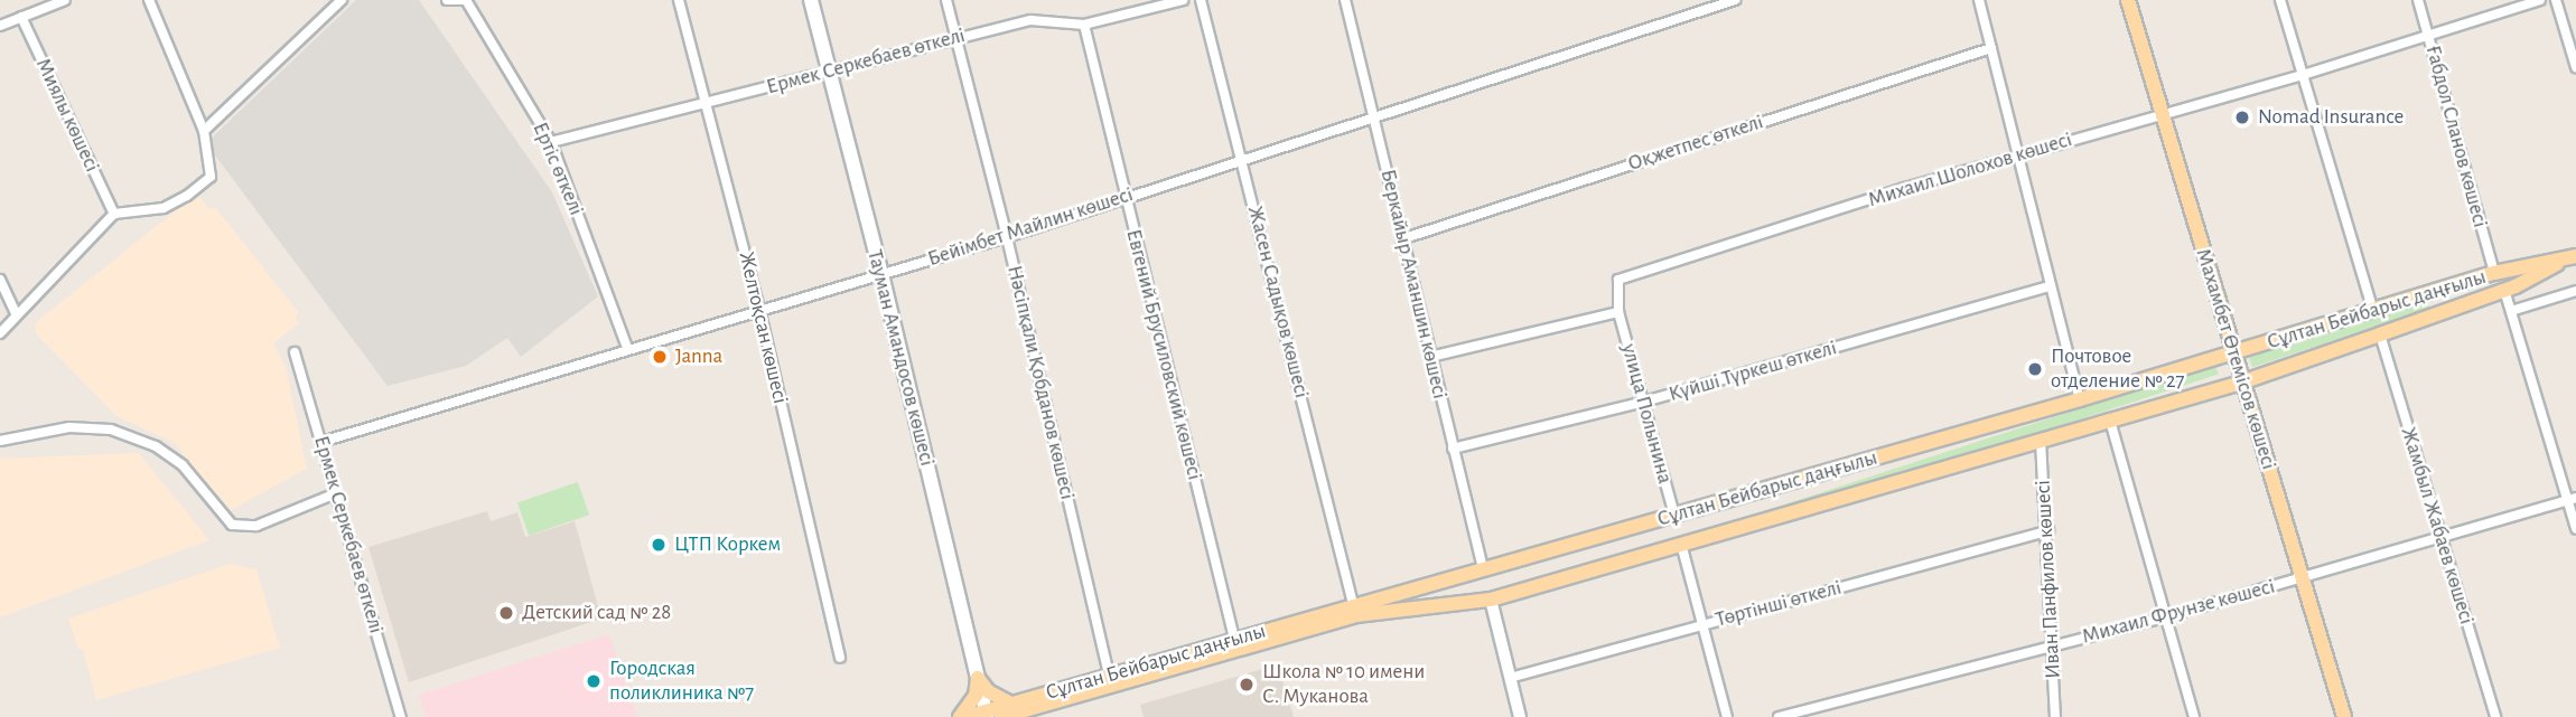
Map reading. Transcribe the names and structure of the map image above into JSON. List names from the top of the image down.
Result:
{
  "streets": {
    "main road": ["Сұлтан Бейбарыс даңғылы", "Тауман Амандосов көшесі", "Махамбет Өтемісов көшесі"],
    "street": [
      "Ермек Серкебаев өткелі",
      "Миялы көшесі",
      "Ғабдол Сланов көшесі",
      "Оқжетпес өткелі",
      "Ертіс өткелі",
      "Михаил Шолохов көшесі",
      "Бейімбет Майлин көшесі",
      "Беркайыр Аманшин көшесі",
      "Жасен Садықов көшесі",
      "Желтоқсан көшесі",
      "Евгений Брусиловский көшесі",
      "Күйші Түркеш өткелі",
      "Нәсіпқали Қобданов көшесі",
      "улица Полынина",
      "Жамбыл Жабаев көшесі",
      "Иван Панфилов көшесі",
      "Төртінші өткелі",
      "Михаил Фрунзе көшесі"
    ]
  },
  "crossings": [
    ["Ермек Серкебаев өткелі", "Ертіс өткелі"],
    ["Ермек Серкебаев өткелі", "Бейімбет Майлин көшесі"],
    ["Ермек Серкебаев өткелі", "Желтоқсан көшесі"],
    ["Ермек Серкебаев өткелі", "Евгений Брусиловский көшесі"],
    ["Ермек Серкебаев өткелі", "Тауман Амандосов көшесі"],
    ["Ермек Серкебаев өткелі", "Нәсіпқали Қобданов көшесі"],
    ["Ғабдол Сланов көшесі", "Михаил Шолохов көшесі"],
    ["Ғабдол Сланов көшесі", "Сұлтан Бейбарыс даңғылы"],
    ["Оқжетпес өткелі", "Беркайыр Аманшин көшесі"],
    ["Ертіс өткелі", "Бейімбет Майлин көшесі"],
    ["Михаил Шолохов көшесі", "Махамбет Өтемісов көшесі"],
    ["Михаил Шолохов көшесі", "улица Полынина"],
    ["Бейімбет Майлин көшесі", "Беркайыр Аманшин көшесі"],
    ["Бейімбет Майлин көшесі", "Жасен Садықов көшесі"],
    ["Бейімбет Майлин көшесі", "Желтоқсан көшесі"],
    ["Бейімбет Майлин көшесі", "Евгений Брусиловский көшесі"],
    ["Бейімбет Майлин көшесі", "Тауман Амандосов көшесі"],
    ["Бейімбет Майлин көшесі", "Нәсіпқали Қобданов көшесі"],
    ["Беркайыр Аманшин көшесі", "Сұлтан Бейбарыс даңғылы"],
    ["Беркайыр Аманшин көшесі", "Күйші Түркеш өткелі"],
    ["Жасен Садықов көшесі", "Сұлтан Бейбарыс даңғылы"],
    ["Сұлтан Бейбарыс даңғылы", "Евгений Брусиловский көшесі"],
    ["Сұлтан Бейбарыс даңғылы", "Тауман Амандосов көшесі"],
    ["Сұлтан Бейбарыс даңғылы", "Махамбет Өтемісов көшесі"],
    ["Сұлтан Бейбарыс даңғылы", "Нәсіпқали Қобданов көшесі"],
    ["Сұлтан Бейбарыс даңғылы", "улица Полынина"],
    ["Сұлтан Бейбарыс даңғылы", "Жамбыл Жабаев көшесі"],
    ["Сұлтан Бейбарыс даңғылы", "Иван Панфилов көшесі"],
    ["Махамбет Өтемісов көшесі", "Михаил Фрунзе көшесі"],
    ["Күйші Түркеш өткелі", "улица Полынина"],
    ["Жамбыл Жабаев көшесі", "Михаил Фрунзе көшесі"],
    ["Иван Панфилов көшесі", "Төртінші өткелі"],
    ["Иван Панфилов көшесі", "Михаил Фрунзе көшесі"]
  ],
  "places": [
    "Nomad Insurance",
    "Janna",
    "Почтовое отделение № 27",
    "ЦТП Коркем",
    "Детский сад № 28",
    "Городская поликлиника №7",
    "Школа № 10 имени С. Муканова"
  ]
}
